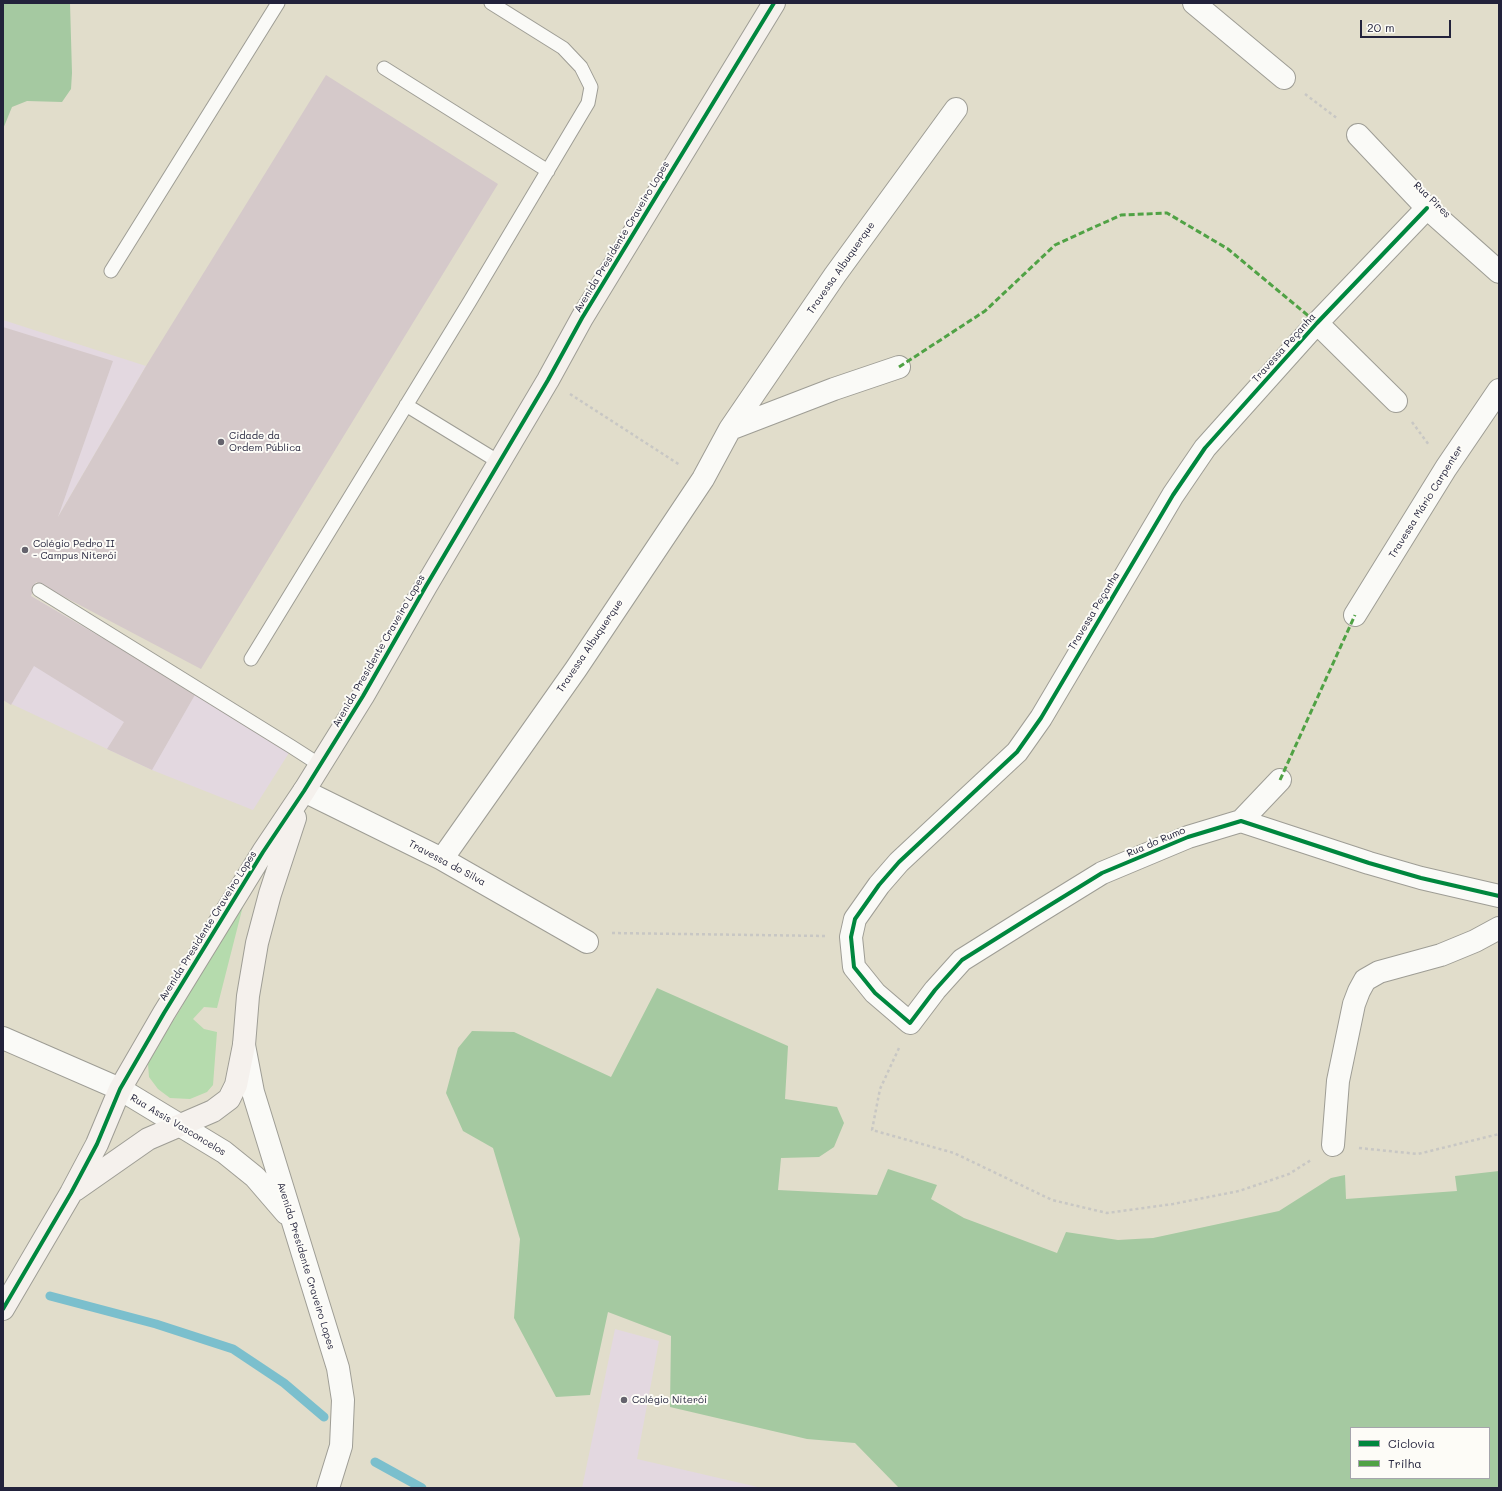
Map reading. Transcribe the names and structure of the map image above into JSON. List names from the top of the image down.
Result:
{
  "streets": {
    "main road": ["Avenida Presidente Craveiro Lopes"],
    "street": [
      "Rua Pires",
      "Travessa Albuquerque",
      "Travessa Peçanha",
      "Travessa Mário Carpenter",
      "Rua do Rumo",
      "Travessa do Silva",
      "Rua Assis Vasconcelos"
    ]
  },
  "crossings": [
    ["Rua Pires", "Travessa Peçanha"],
    ["Avenida Presidente Craveiro Lopes", "Travessa do Silva"],
    ["Avenida Presidente Craveiro Lopes", "Rua Assis Vasconcelos"],
    ["Travessa Albuquerque", "Travessa do Silva"],
    ["Travessa Peçanha", "Rua do Rumo"]
  ],
  "places": ["Cidade da Ordem Pública", "Colégio Pedro II - Campus Niterói", "Colégio Niterói"],
  "legend": ["Ciclovia", "Trilha"],
  "scale_bar": "20 m"
}
